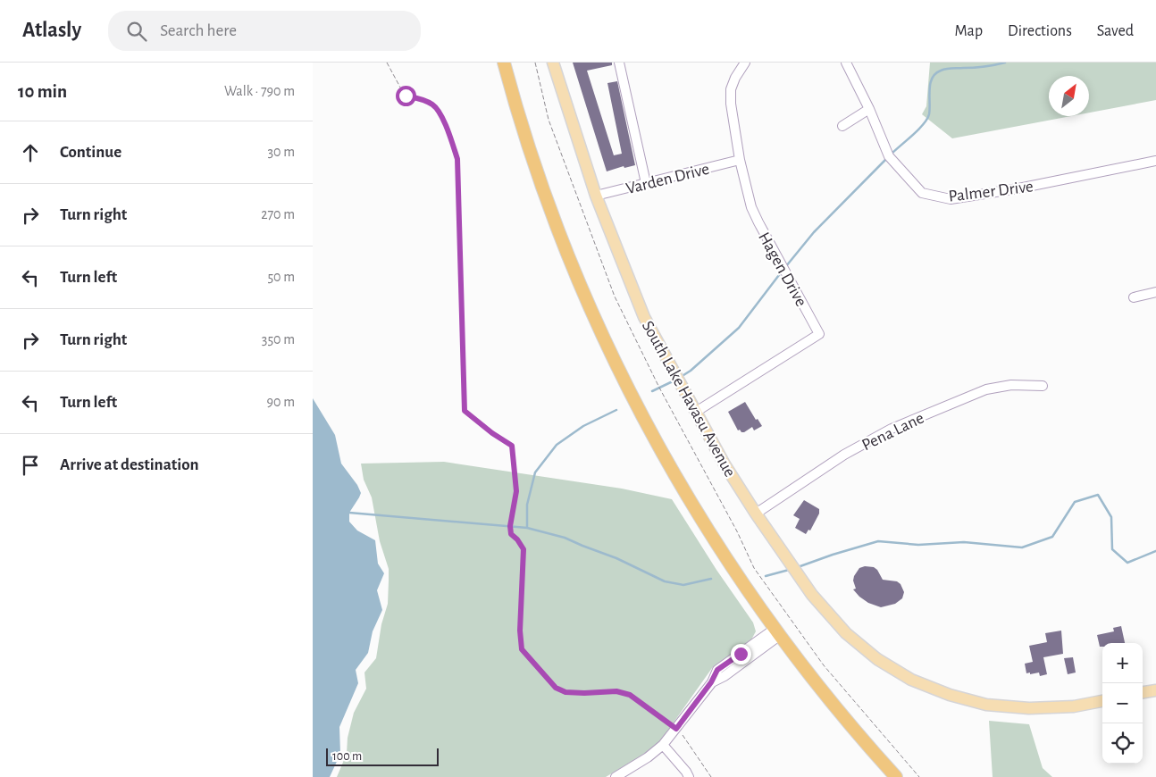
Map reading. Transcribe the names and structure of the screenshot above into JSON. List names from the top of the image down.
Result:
{
  "streets": {
    "main road": ["South Lake Havasu Avenue"],
    "street": [
      "Varden Drive",
      "Palmer Drive",
      "Hagen Drive",
      "Pena Lane"
    ]
  },
  "crossings": [
    ["Varden Drive", "Hagen Drive"],
    ["Varden Drive", "South Lake Havasu Avenue"],
    ["Hagen Drive", "South Lake Havasu Avenue"],
    ["South Lake Havasu Avenue", "Pena Lane"]
  ],
  "scale_bar": "100 m",
  "north": "top right",
  "page": {
    "header": "Atlasly",
    "search": "Search here",
    "nav": ["Map", "Directions", "Saved"],
    "heading": ["10 min", "Walk · 790 m"],
    "list": [
      ["Continue", "30 m"],
      ["Turn right", "270 m"],
      ["Turn left", "50 m"],
      ["Turn right", "350 m"],
      ["Turn left", "90 m"],
      "Arrive at destination"
    ],
    "map_buttons": ["+", "−"],
    "scale": "100 m"
  }
}
